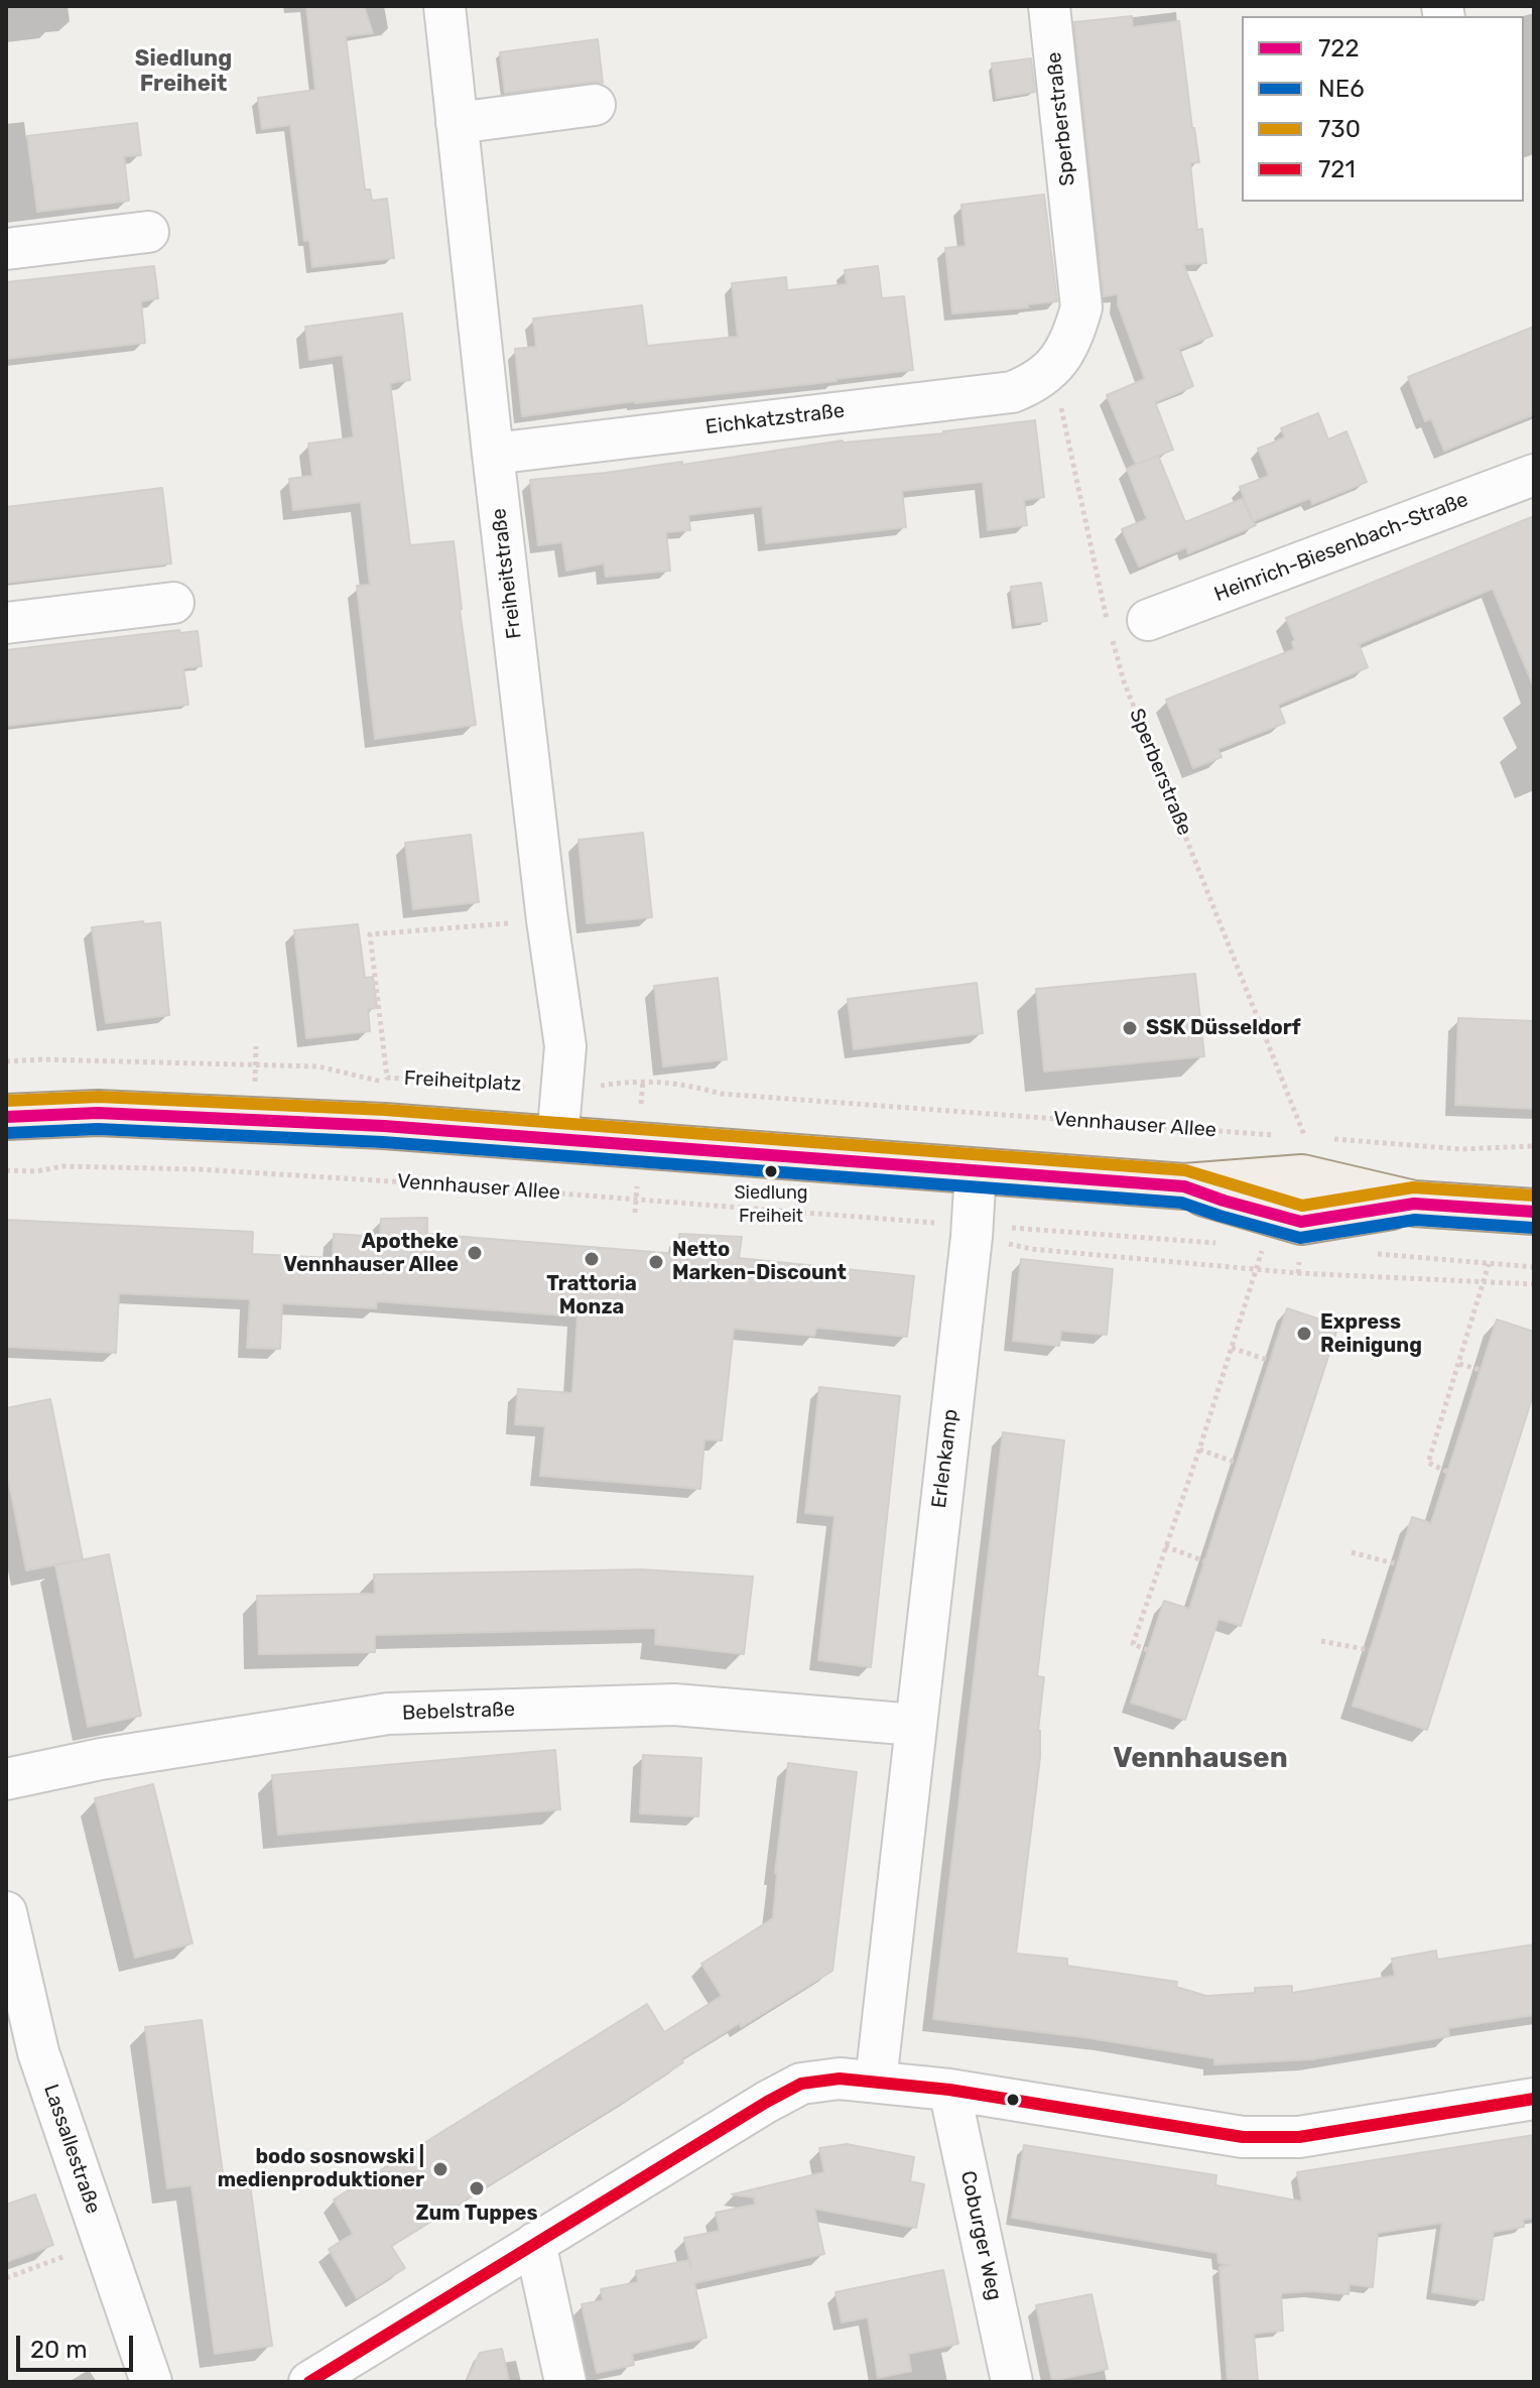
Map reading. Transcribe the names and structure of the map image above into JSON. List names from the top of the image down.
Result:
{
  "streets": {
    "street": [
      "Sperberstraße",
      "Eichkatzstraße",
      "Heinrich-Biesenbach-Straße",
      "Freiheitstraße",
      "Erlenkamp",
      "Bebelstraße",
      "Lassallestraße",
      "Coburger Weg"
    ],
    "path": ["Freiheitplatz", "Vennhauser Allee"]
  },
  "crossings": [
    ["Sperberstraße", "Eichkatzstraße"],
    ["Eichkatzstraße", "Freiheitstraße"],
    ["Erlenkamp", "Bebelstraße"]
  ],
  "districts": ["Siedlung Freiheit", "Vennhausen"],
  "places": [
    "SSK Düsseldorf",
    "Siedlung Freiheit",
    "Apotheke Vennhauser Allee",
    "Trattoria Monza",
    "Netto Marken-Discount",
    "Express Reinigung",
    "bodo sosnowski | medienproduktioner",
    "Zum Tuppes"
  ],
  "lines": [
    "transit line 730",
    "transit line 722",
    "transit line NE6",
    "transit line 721"
  ],
  "legend": [
    "722",
    "NE6",
    "730",
    "721"
  ],
  "scale_bar": "20 m"
}
